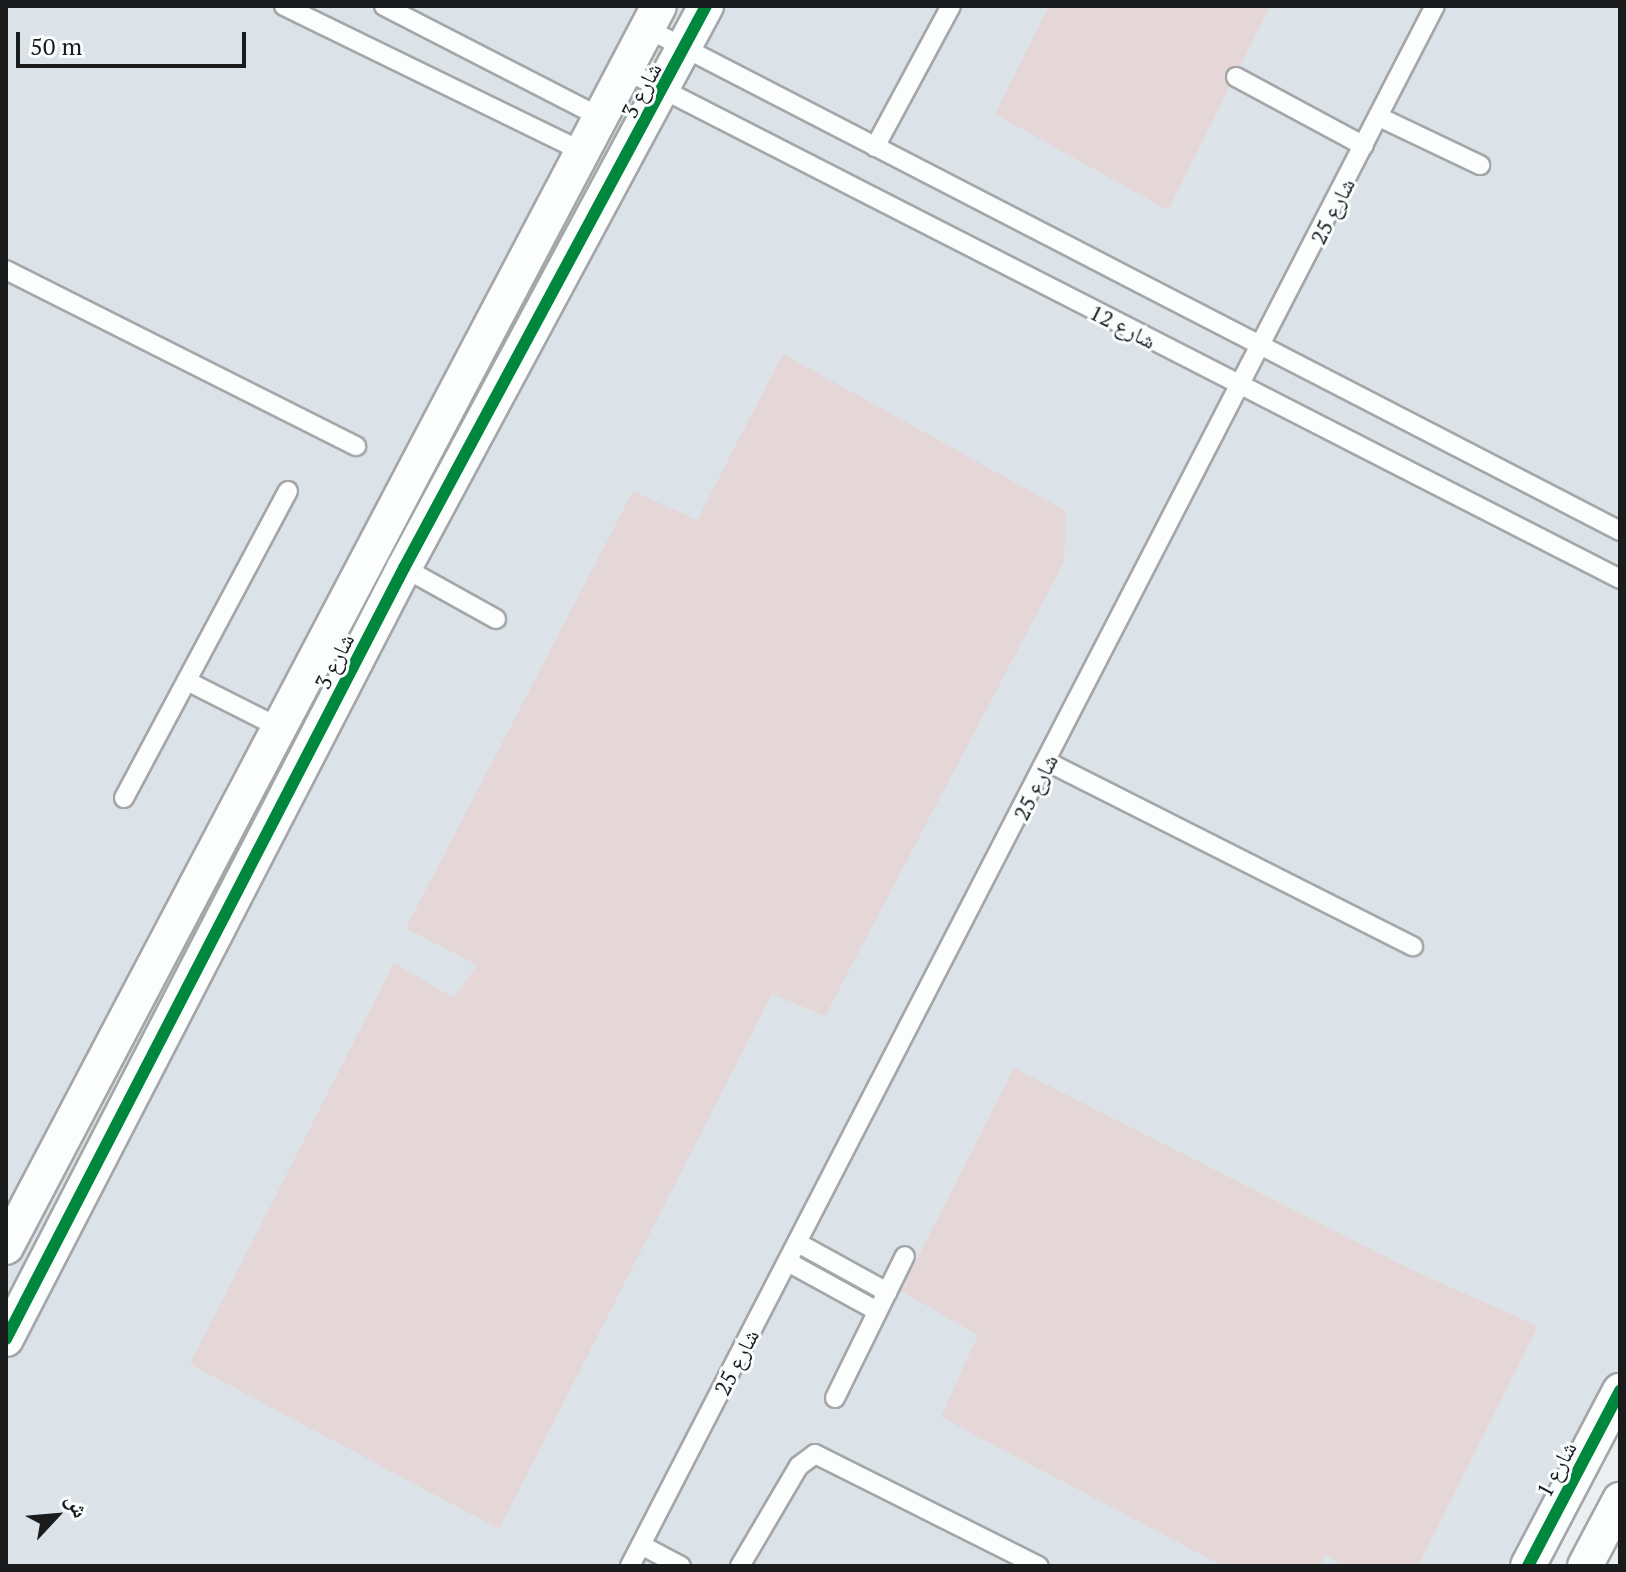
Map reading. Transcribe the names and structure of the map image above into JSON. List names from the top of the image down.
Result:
{
  "streets": {
    "street": ["شارع 3", "شارع 1"],
    "lane": ["شارع 25", "شارع 12"]
  },
  "crossings": [
    ["شارع 3", "شارع 12"],
    ["شارع 25", "شارع 12"]
  ],
  "scale_bar": "50 m",
  "north": "top right"
}
